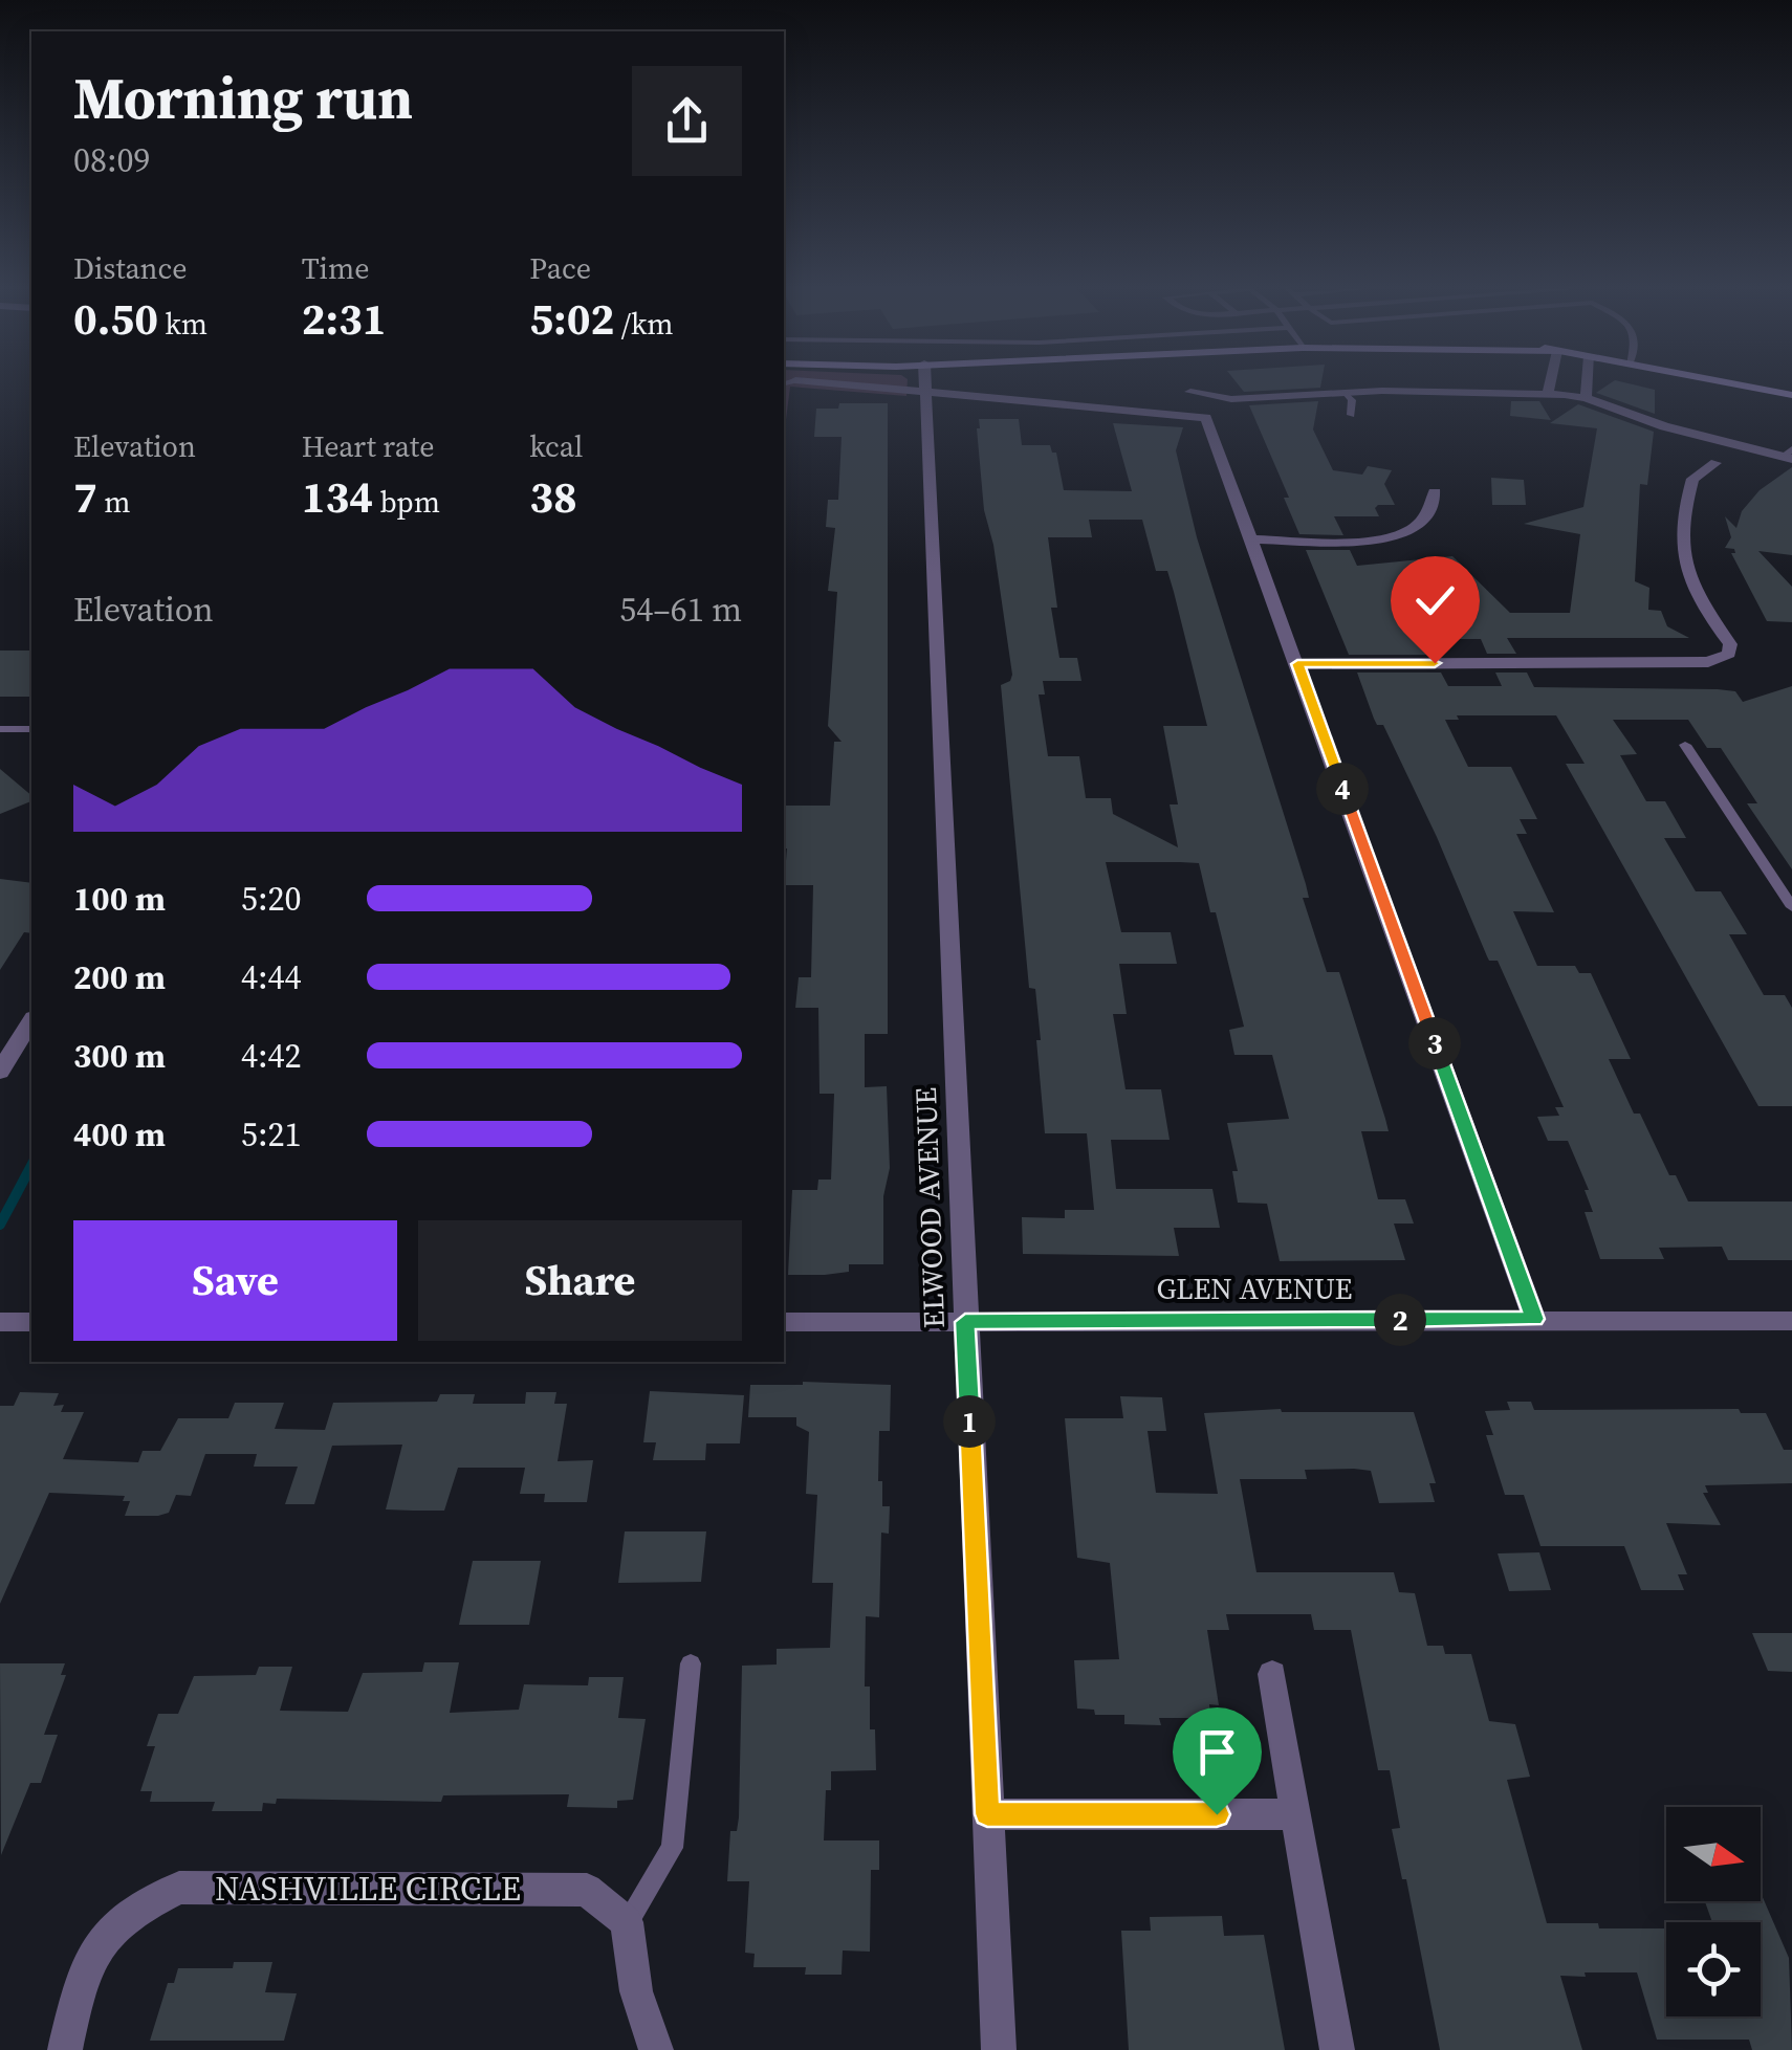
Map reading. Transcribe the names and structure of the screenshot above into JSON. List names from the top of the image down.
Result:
{
  "streets": {
    "street": ["ELWOOD AVENUE", "GLEN AVENUE", "NASHVILLE CIRCLE"]
  },
  "crossings": [
    ["ELWOOD AVENUE", "GLEN AVENUE"]
  ],
  "north": "right",
  "page": {
    "heading": ["Morning run", "08:09"],
    "stats": [
      ["Distance", "0.50 km"],
      ["Time", "2:31"],
      ["Pace", "5:02 /km"],
      ["Elevation", "7 m"],
      ["Heart rate", "134 bpm"],
      ["kcal", "38"]
    ],
    "chart": ["Elevation", "54–61 m"],
    "pins": [
      "4",
      "3",
      "2",
      "1"
    ],
    "list": [
      {
        "name": "100 m",
        "note": "5:20"
      },
      {
        "name": "200 m",
        "note": "4:44"
      },
      {
        "name": "300 m",
        "note": "4:42"
      },
      {
        "name": "400 m",
        "note": "5:21"
      }
    ],
    "buttons": ["Save", "Share"]
  }
}
